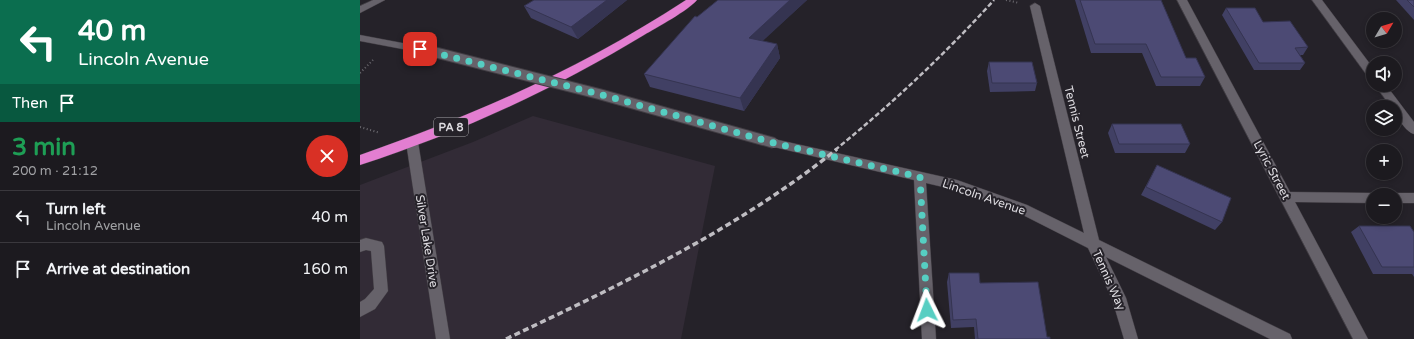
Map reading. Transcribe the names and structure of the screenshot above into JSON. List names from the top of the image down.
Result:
{
  "streets": {
    "highway": ["PA 8"],
    "street": [
      "Tennis Street",
      "Lyric Street",
      "Lincoln Avenue",
      "Silver Lake Drive",
      "Tennis Way"
    ]
  },
  "crossings": [
    ["Tennis Street", "Lincoln Avenue"],
    ["Tennis Street", "Tennis Way"],
    ["PA 8", "Silver Lake Drive"],
    ["Lincoln Avenue", "Tennis Way"]
  ],
  "north": "top right",
  "page": {
    "turn": ["40 m", "Lincoln Avenue"],
    "map_buttons": ["+", "−"],
    "then": "Then",
    "heading": ["3 min", "200 m · 21:12"],
    "list": [
      {
        "name": "Turn left",
        "note": "Lincoln Avenue",
        "value": "40 m"
      },
      {
        "name": "Arrive at destination",
        "value": "160 m"
      }
    ]
  }
}
